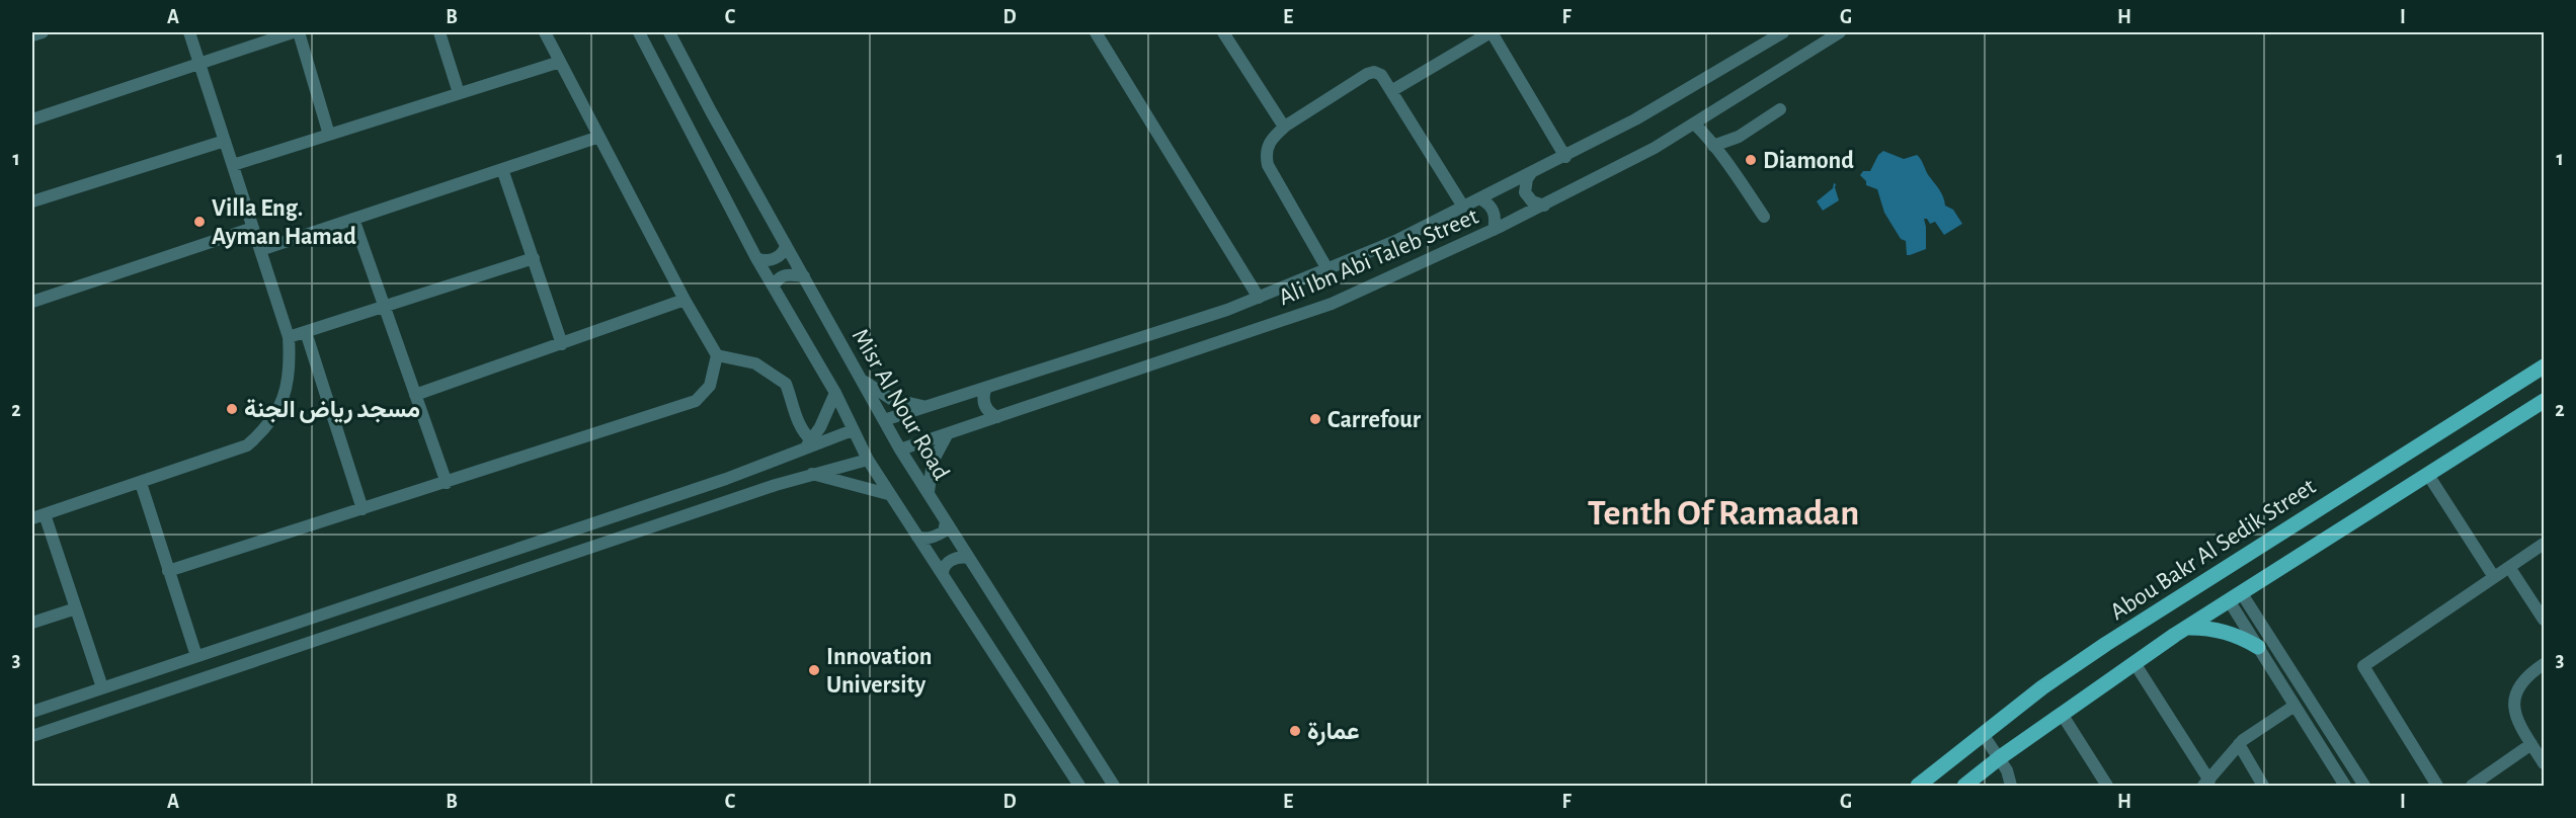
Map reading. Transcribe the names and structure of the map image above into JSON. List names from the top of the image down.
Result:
{
  "streets": {
    "main road": ["Abou Bakr Al Sedik Street"],
    "street": ["Ali Ibn Abi Taleb Street", "Misr Al Nour Road"]
  },
  "crossings": [
    ["Ali Ibn Abi Taleb Street", "Misr Al Nour Road"]
  ],
  "districts": ["Tenth Of Ramadan"],
  "places": [
    "Diamond",
    "Villa Eng. Ayman Hamad",
    "مسجد رياض الجنة",
    "Carrefour",
    "Innovation University",
    "عمارة"
  ],
  "grid": {
    "columns": [
      "A",
      "B",
      "C",
      "D",
      "E",
      "F",
      "G",
      "H",
      "I"
    ],
    "rows": ["1", "2", "3"]
  }
}
